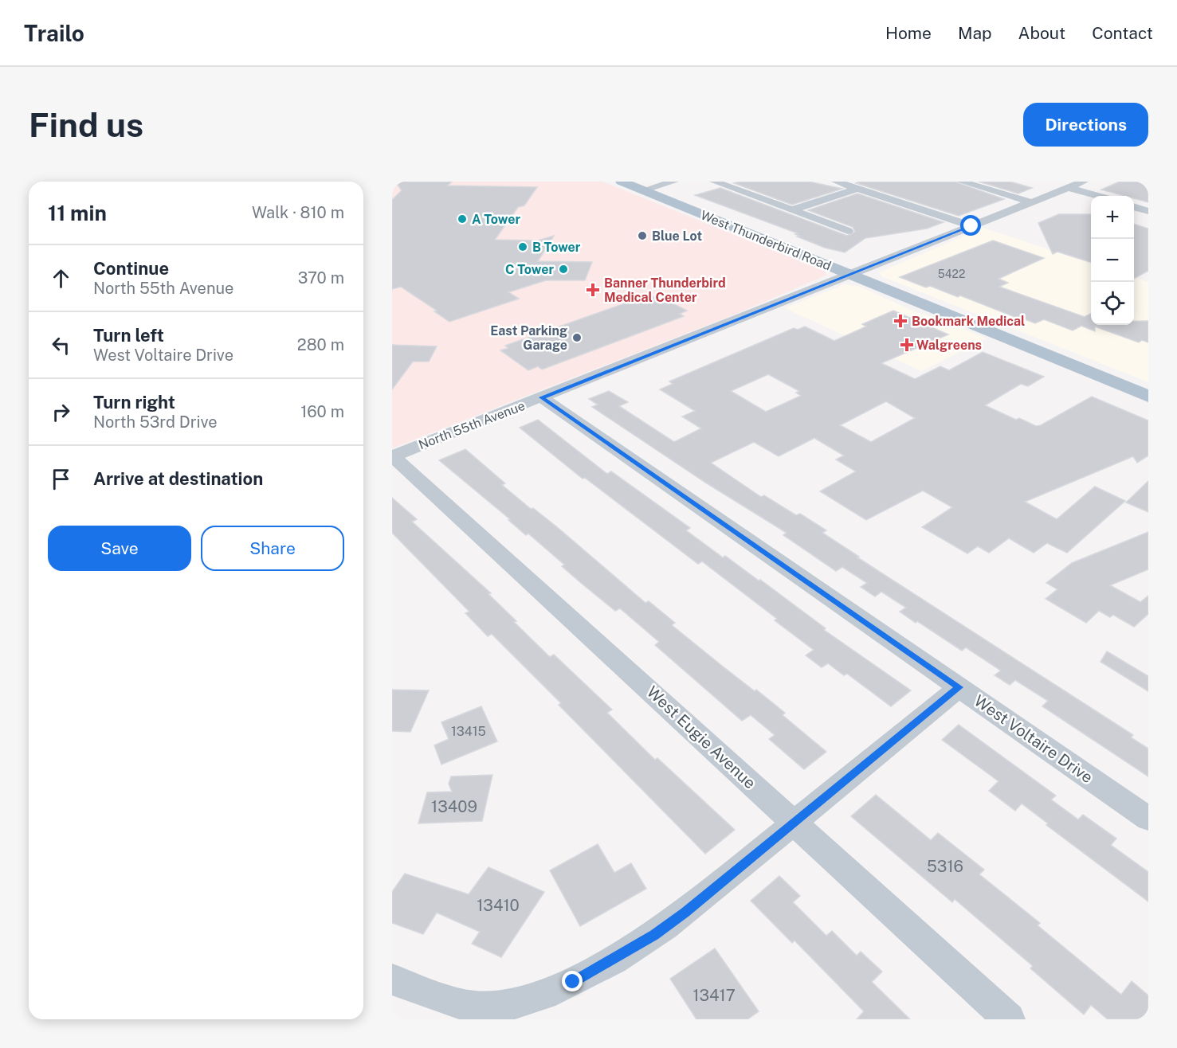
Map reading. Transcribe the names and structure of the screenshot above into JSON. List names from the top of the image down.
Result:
{
  "streets": {
    "main road": ["West Thunderbird Road"],
    "street": ["North 55th Avenue", "West Eugie Avenue", "West Voltaire Drive"]
  },
  "crossings": [
    ["West Thunderbird Road", "North 55th Avenue"],
    ["North 55th Avenue", "West Eugie Avenue"],
    ["North 55th Avenue", "West Voltaire Drive"]
  ],
  "places": {
    "other": [
      "A Tower",
      "Blue Lot",
      "B Tower",
      "C Tower",
      "East Parking Garage"
    ],
    "health": ["Banner Thunderbird Medical Center", "Bookmark Medical", "Walgreens"]
  },
  "house_numbers": [
    "5422",
    "13415",
    "13409",
    "5316",
    "13410",
    "13417"
  ],
  "page": {
    "header": "Trailo",
    "nav": [
      "Home",
      "Map",
      "About",
      "Contact"
    ],
    "buttons": [
      "Directions",
      ["Save", "Share"]
    ],
    "title": "Find us",
    "heading": ["11 min", "Walk · 810 m"],
    "map_buttons": ["+", "−"],
    "list": [
      ["Continue", "North 55th Avenue", "370 m"],
      ["Turn left", "West Voltaire Drive", "280 m"],
      ["Turn right", "North 53rd Drive", "160 m"],
      "Arrive at destination"
    ]
  }
}
